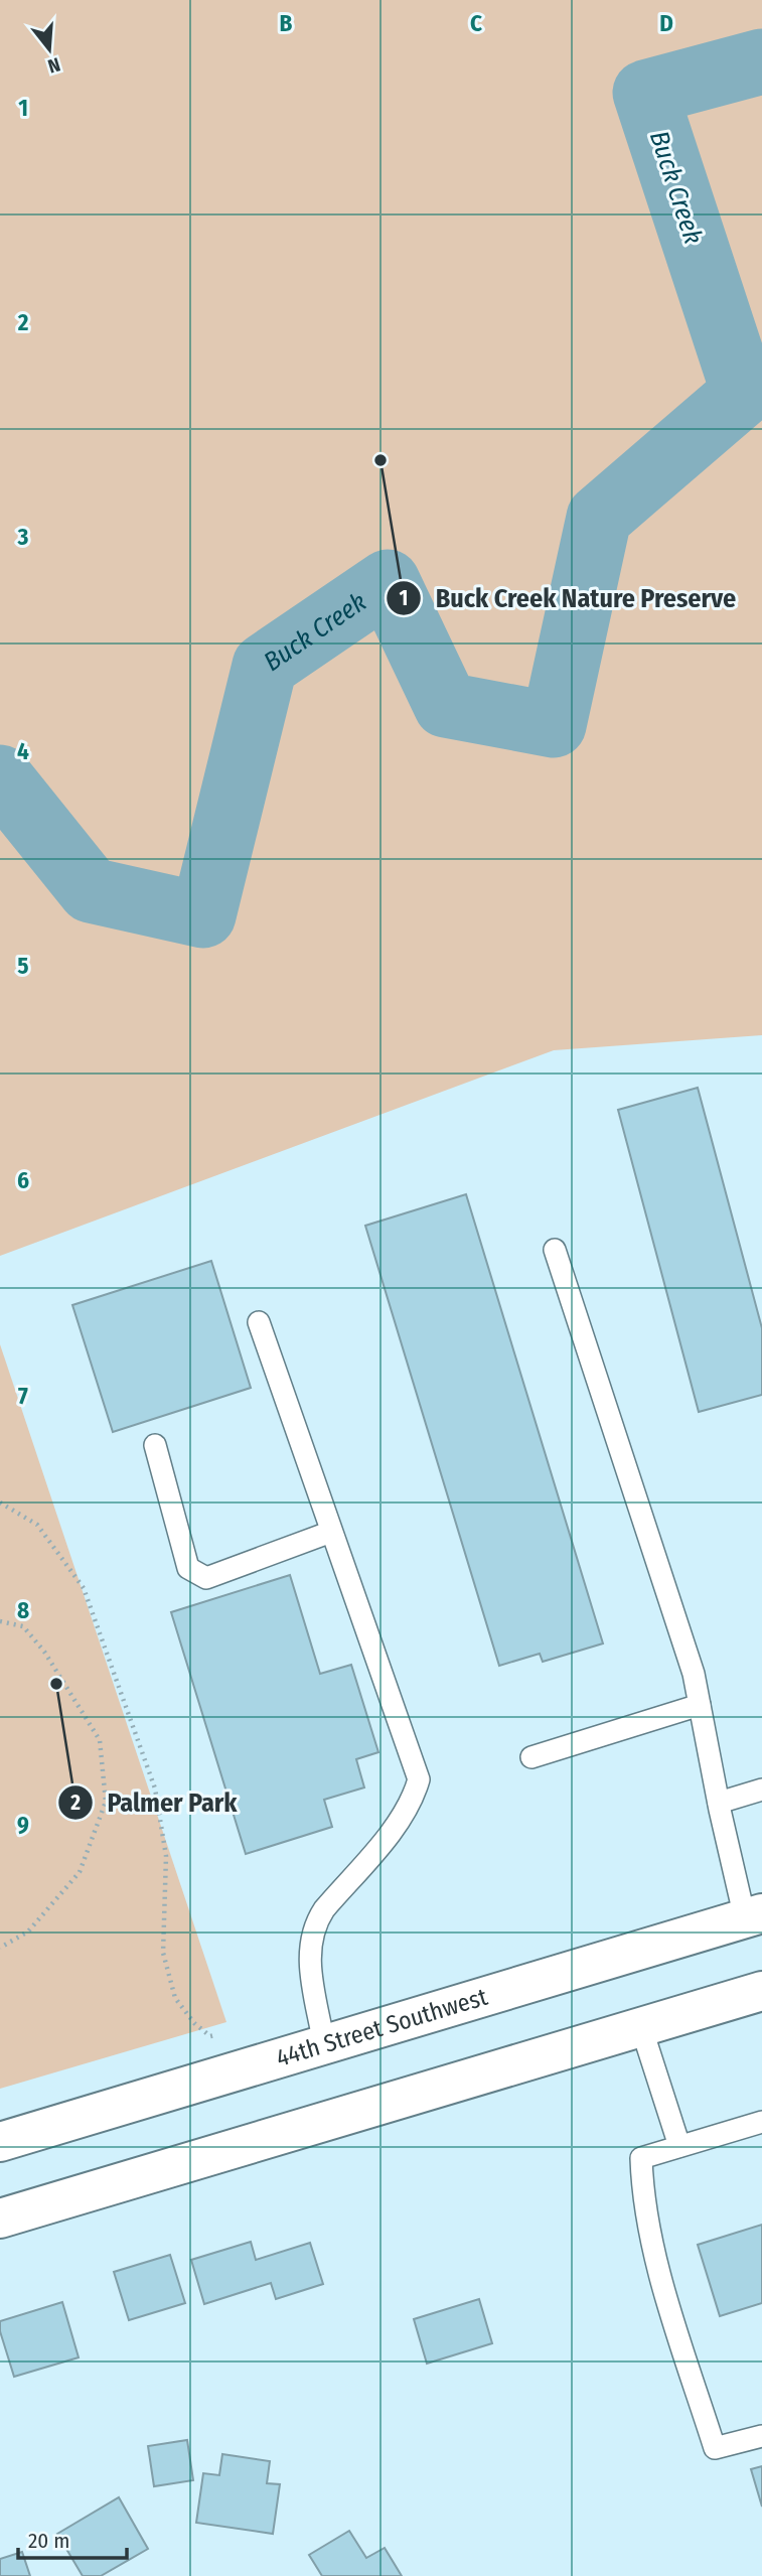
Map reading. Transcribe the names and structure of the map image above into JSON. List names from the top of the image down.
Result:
{
  "streets": {
    "main road": ["44th Street Southwest"]
  },
  "water": ["Buck Creek"],
  "places": ["Buck Creek Nature Preserve", "Palmer Park"],
  "scale_bar": "20 m",
  "north": "bottom",
  "grid": {
    "columns": ["B", "C", "D"],
    "rows": [
      "1",
      "2",
      "3",
      "4",
      "5",
      "6",
      "7",
      "8",
      "9"
    ]
  }
}
